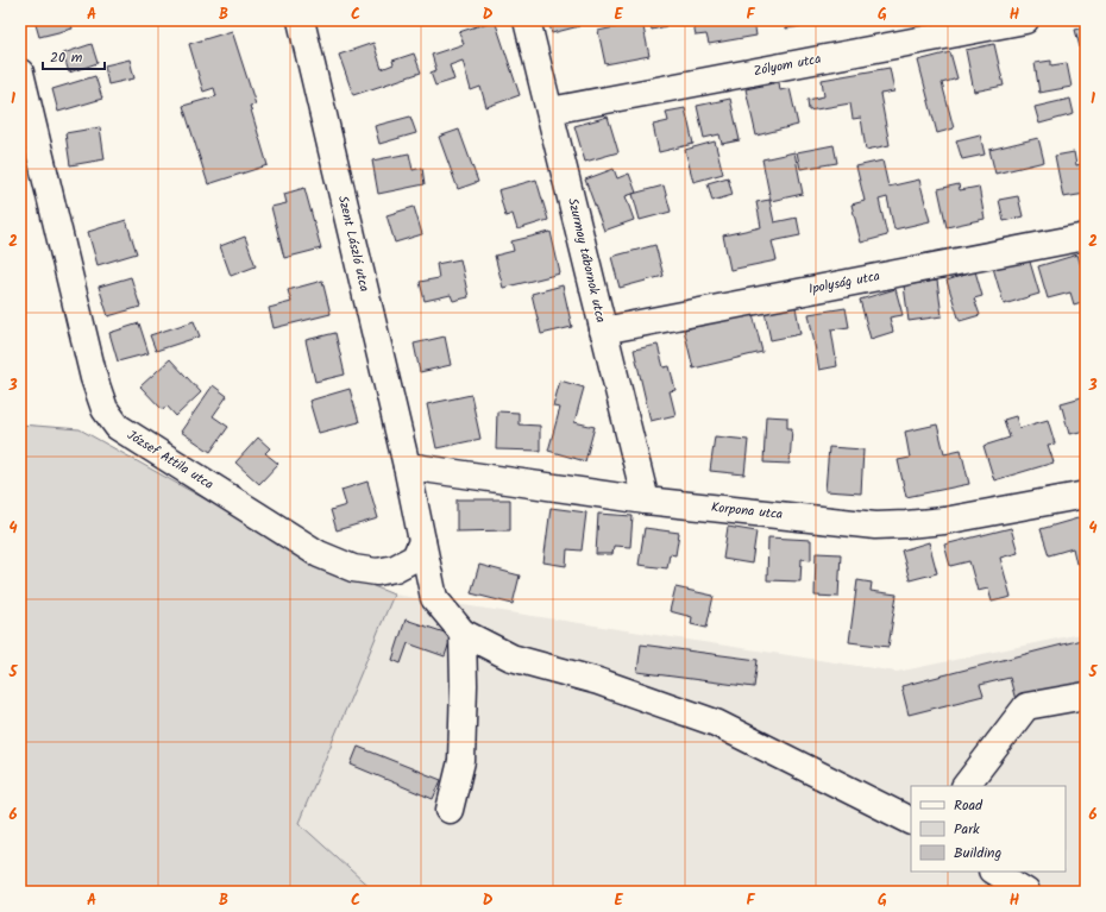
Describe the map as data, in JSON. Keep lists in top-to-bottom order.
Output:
{
  "streets": {
    "street": [
      "Zólyom utca",
      "Szent László utca",
      "Szurmay tábornok utca",
      "Ipolyság utca",
      "József Attila utca",
      "Korpona utca"
    ]
  },
  "crossings": [
    ["Zólyom utca", "Szurmay tábornok utca"],
    ["Szent László utca", "Korpona utca"],
    ["Szurmay tábornok utca", "Ipolyság utca"],
    ["Szurmay tábornok utca", "Korpona utca"]
  ],
  "legend": ["Road", "Park", "Building"],
  "scale_bar": "20 m",
  "grid": {
    "columns": [
      "A",
      "B",
      "C",
      "D",
      "E",
      "F",
      "G",
      "H"
    ],
    "rows": [
      "1",
      "2",
      "3",
      "4",
      "5",
      "6"
    ]
  }
}
